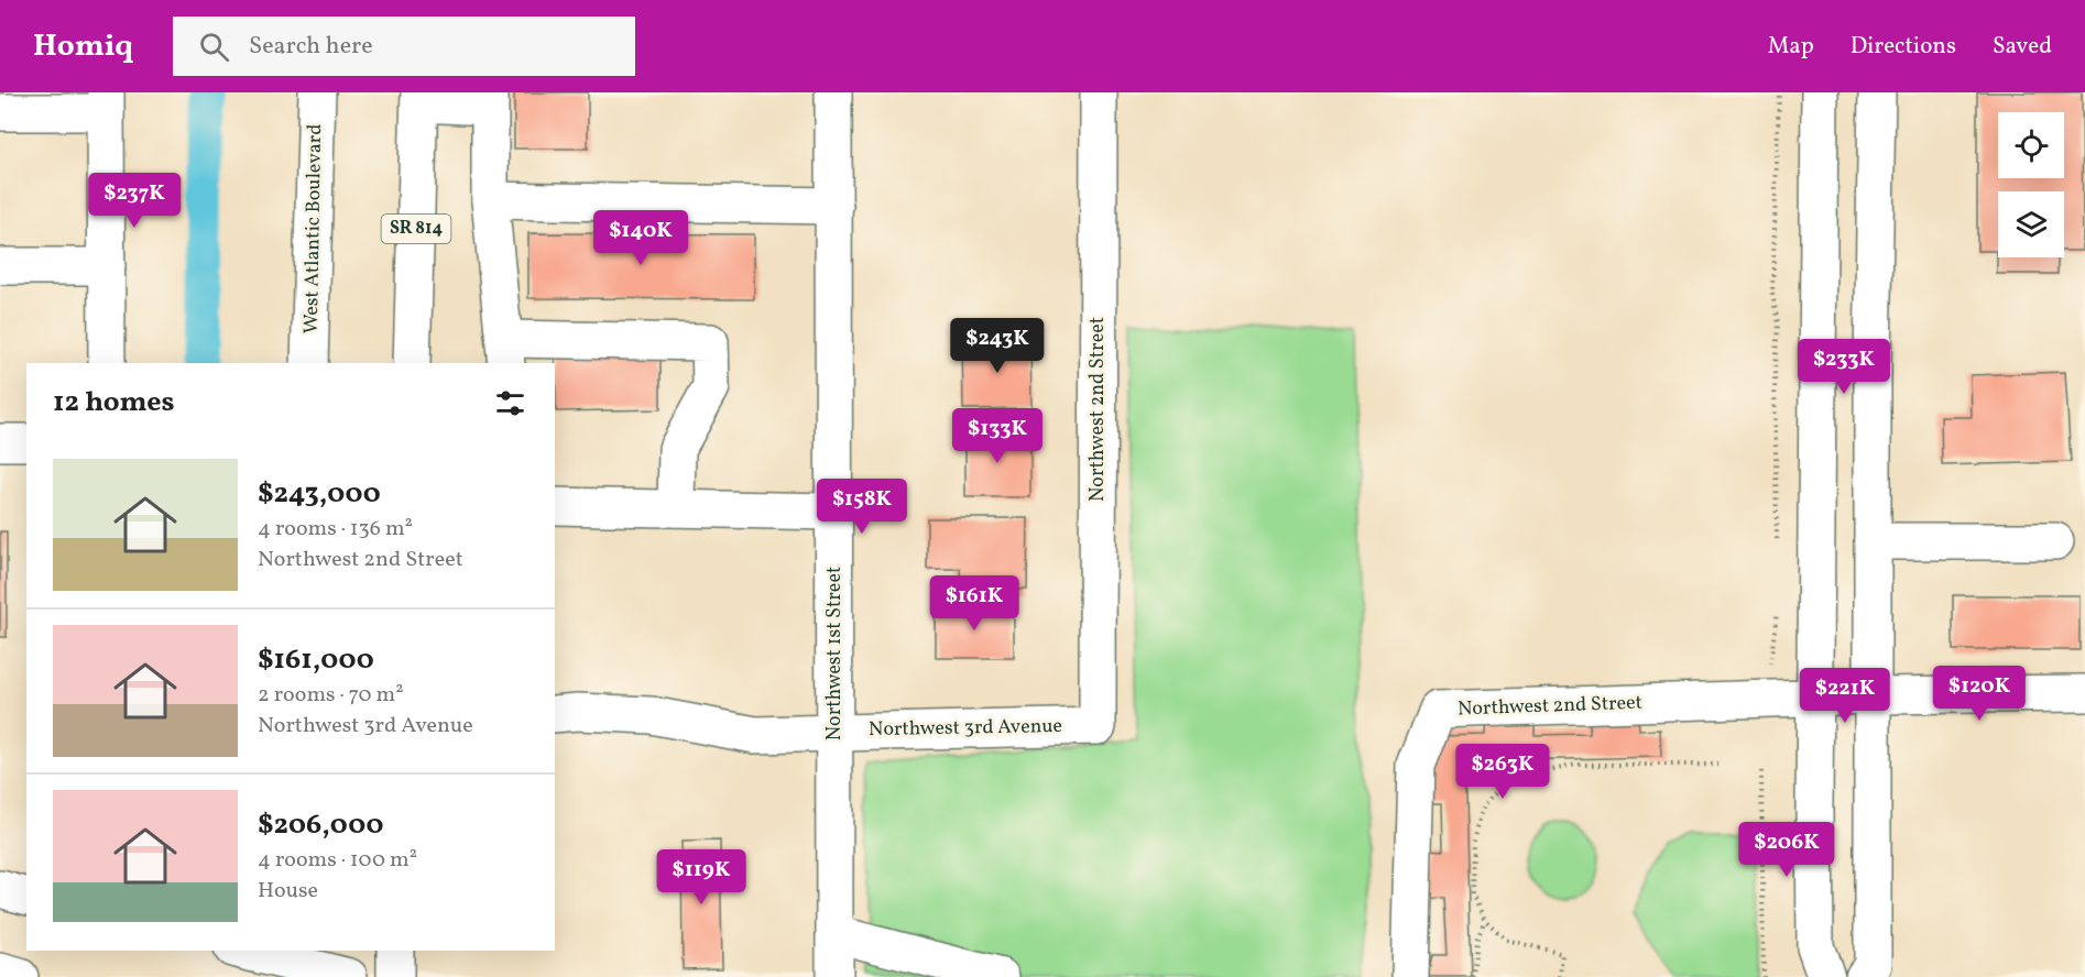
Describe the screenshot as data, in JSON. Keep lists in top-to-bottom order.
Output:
{
  "streets": {
    "main road": [
      "West Atlantic Boulevard",
      "SR 814",
      "Northwest 2nd Street",
      "Northwest 1st Street",
      "Northwest 3rd Avenue"
    ]
  },
  "crossings": [
    ["Northwest 2nd Street", "Northwest 3rd Avenue"],
    ["Northwest 1st Street", "Northwest 3rd Avenue"]
  ],
  "page": {
    "header": "Homiq",
    "search": "Search here",
    "nav": ["Map", "Directions", "Saved"],
    "price": [
      "$237K",
      "$140K",
      "$243K",
      "$233K",
      "$133K",
      "$158K",
      "$161K",
      "$120K",
      "$221K",
      "$263K",
      "$206K",
      "$119K"
    ],
    "heading": "12 homes",
    "list": [
      {
        "name": "$243,000",
        "note": "4 rooms · 136 m² · Northwest 2nd Street"
      },
      {
        "name": "$161,000",
        "note": "2 rooms · 70 m² · Northwest 3rd Avenue"
      },
      {
        "name": "$206,000",
        "note": "4 rooms · 100 m² · House"
      }
    ]
  }
}
